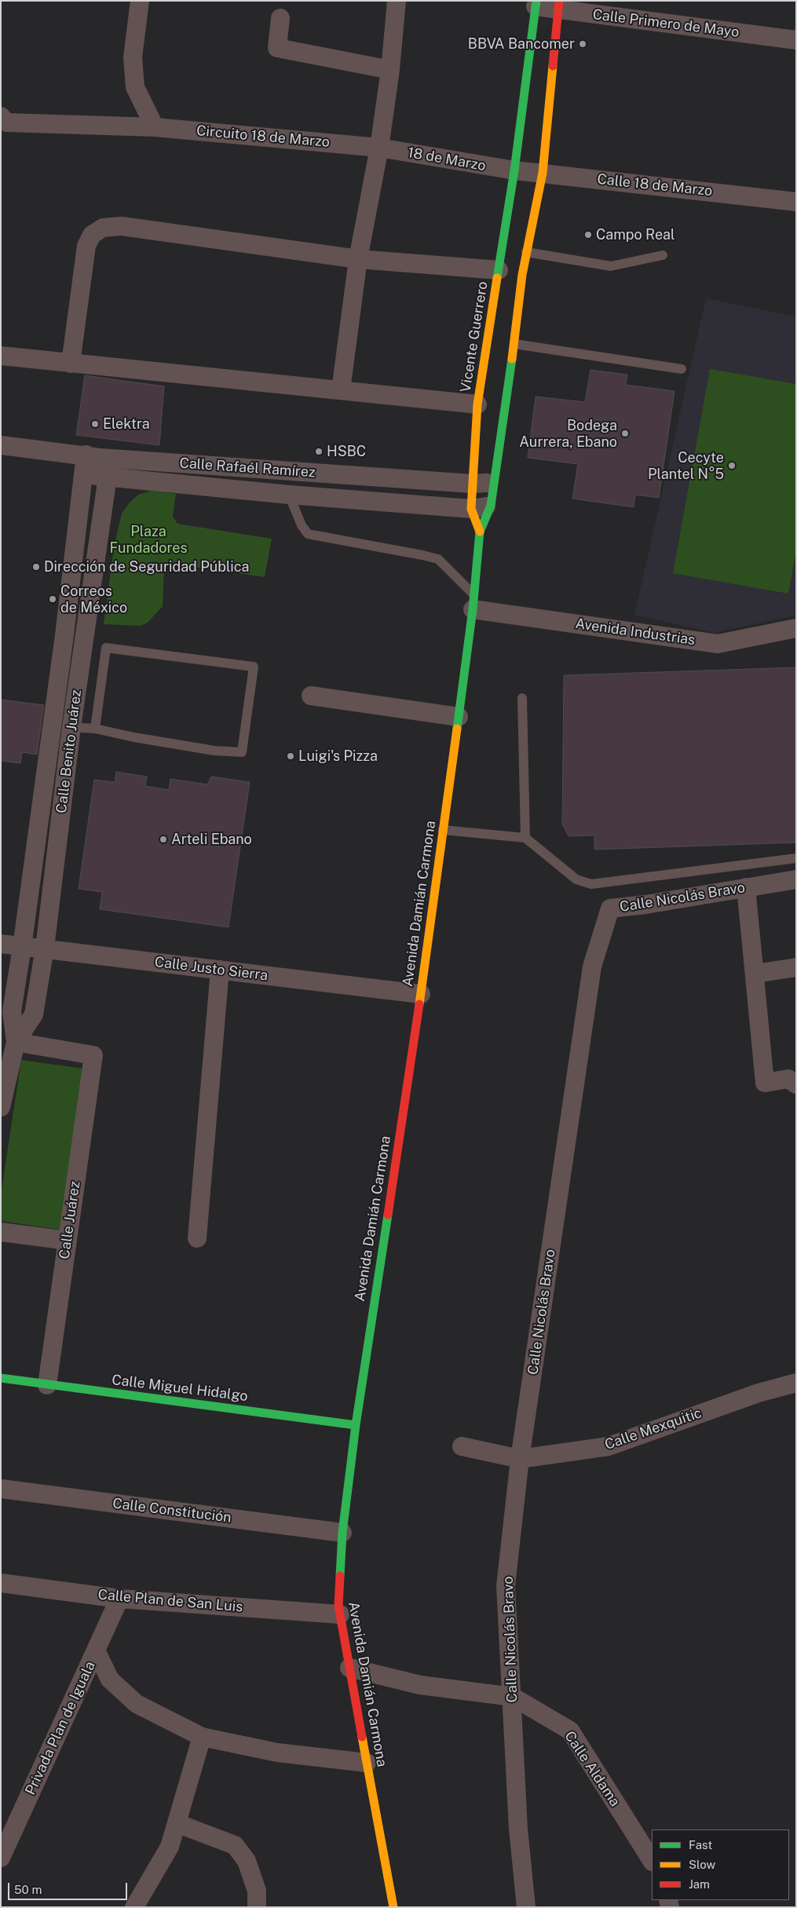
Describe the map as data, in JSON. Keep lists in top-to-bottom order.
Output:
{
  "streets": {
    "street": [
      "Calle Primero de Mayo",
      "Circuito 18 de Marzo",
      "18 de Marzo",
      "Calle 18 de Marzo",
      "Vicente Guerrero",
      "Calle Rafaél Ramírez",
      "Avenida Industrias",
      "Calle Benito Juárez",
      "Calle Nicolás Bravo",
      "Avenida Damián Carmona",
      "Calle Justo Sierra",
      "Calle Juárez",
      "Calle Miguel Hidalgo",
      "Calle Mexquitic",
      "Calle Constitución",
      "Calle Plan de San Luis",
      "Privada Plan de Iguala",
      "Calle Aldama"
    ]
  },
  "crossings": [
    ["Calle Primero de Mayo", "Vicente Guerrero"],
    ["Circuito 18 de Marzo", "18 de Marzo"],
    ["18 de Marzo", "Calle 18 de Marzo"],
    ["18 de Marzo", "Vicente Guerrero"],
    ["Calle 18 de Marzo", "Vicente Guerrero"],
    ["Vicente Guerrero", "Calle Rafaél Ramírez"],
    ["Vicente Guerrero", "Avenida Damián Carmona"],
    ["Calle Rafaél Ramírez", "Calle Benito Juárez"],
    ["Calle Rafaél Ramírez", "Avenida Damián Carmona"],
    ["Avenida Industrias", "Avenida Damián Carmona"],
    ["Calle Benito Juárez", "Calle Justo Sierra"],
    ["Calle Benito Juárez", "Calle Juárez"],
    ["Calle Nicolás Bravo", "Calle Mexquitic"],
    ["Calle Nicolás Bravo", "Calle Aldama"],
    ["Avenida Damián Carmona", "Calle Justo Sierra"],
    ["Avenida Damián Carmona", "Calle Miguel Hidalgo"],
    ["Avenida Damián Carmona", "Calle Constitución"],
    ["Avenida Damián Carmona", "Calle Plan de San Luis"],
    ["Avenida Damián Carmona", "Calle Aldama"],
    ["Calle Juárez", "Calle Miguel Hidalgo"],
    ["Calle Plan de San Luis", "Privada Plan de Iguala"]
  ],
  "parks": ["Plaza Fundadores"],
  "places": [
    "BBVA Bancomer",
    "Campo Real",
    "Elektra",
    "Bodega Aurrera, Ebano",
    "HSBC",
    "Cecyte Plantel N°5",
    "Dirección de Seguridad Pública",
    "Correos de México",
    "Luigi's Pizza",
    "Arteli Ebano"
  ],
  "legend": ["Fast", "Slow", "Jam"],
  "scale_bar": "50 m"
}
